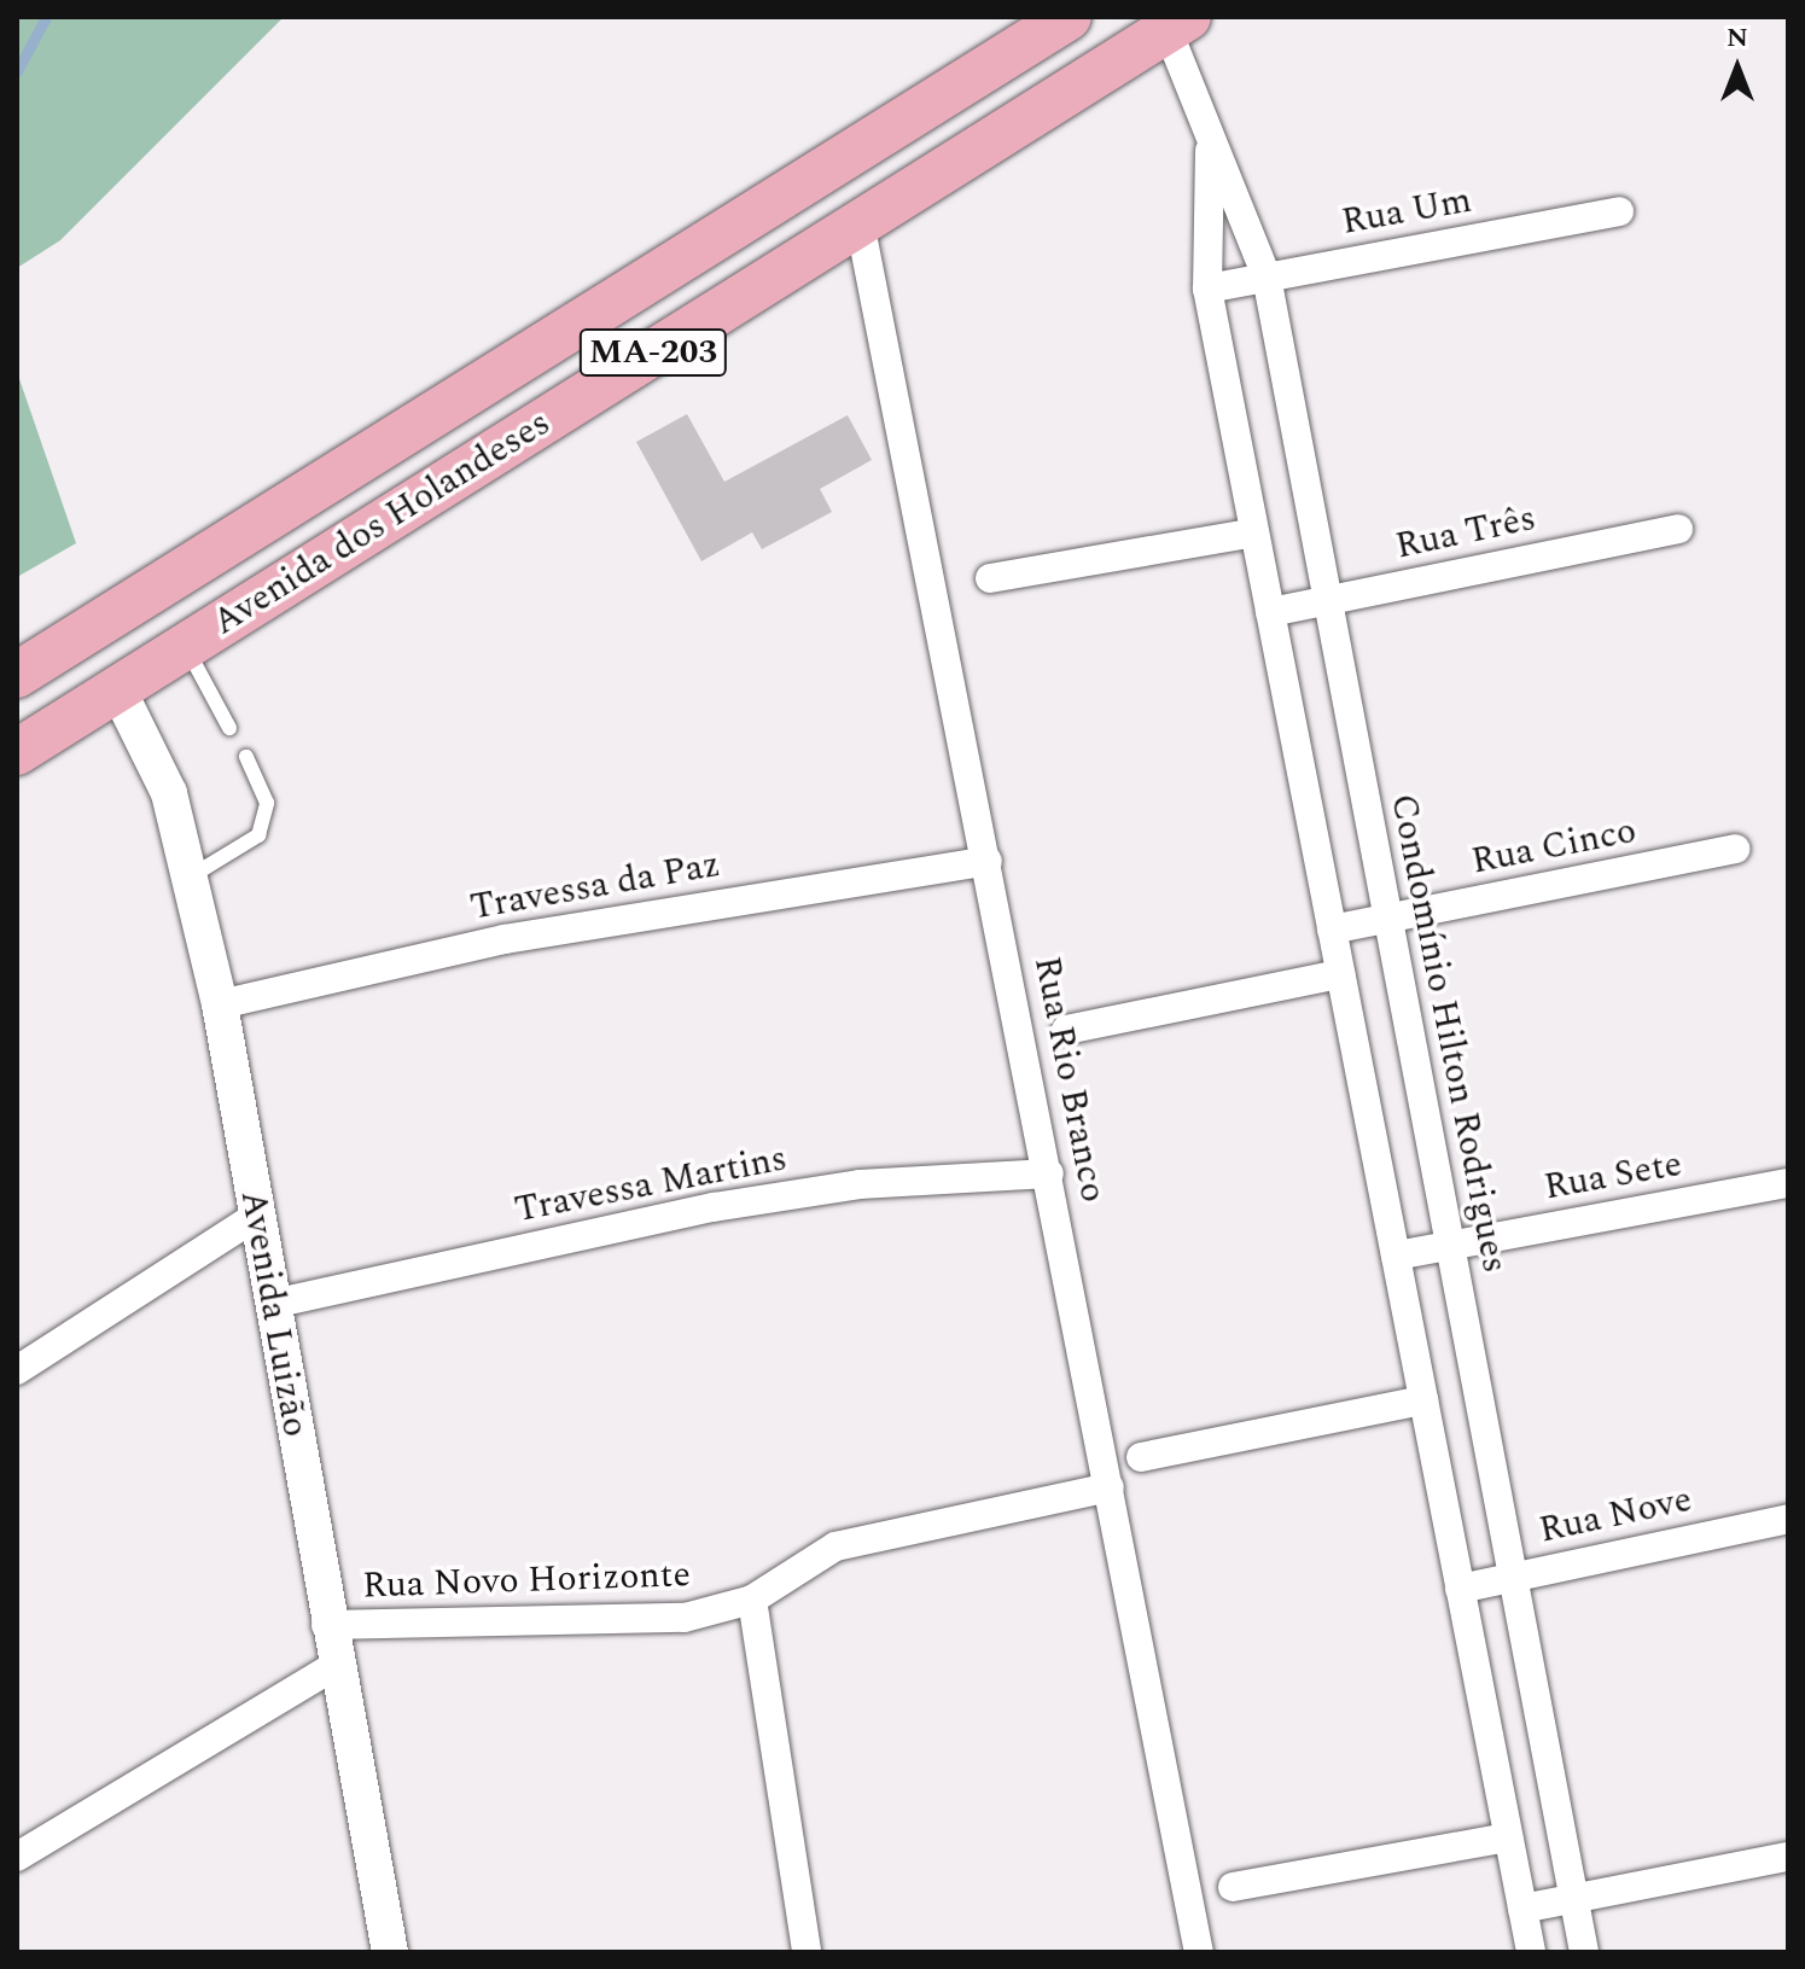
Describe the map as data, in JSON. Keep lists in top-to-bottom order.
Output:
{
  "streets": {
    "main road": ["MA-203", "Avenida dos Holandeses"],
    "street": [
      "Rua Um",
      "Rua Três",
      "Rua Cinco",
      "Travessa da Paz",
      "Condomínio Hilton Rodrigues",
      "Rua Rio Branco",
      "Rua Sete",
      "Travessa Martins",
      "Avenida Luizão",
      "Rua Nove",
      "Rua Novo Horizonte"
    ]
  },
  "crossings": [
    ["Rua Um", "Condomínio Hilton Rodrigues"],
    ["Avenida dos Holandeses", "Condomínio Hilton Rodrigues"],
    ["Avenida dos Holandeses", "Rua Rio Branco"],
    ["Avenida dos Holandeses", "Avenida Luizão"],
    ["Rua Três", "Condomínio Hilton Rodrigues"],
    ["Rua Cinco", "Condomínio Hilton Rodrigues"],
    ["Travessa da Paz", "Rua Rio Branco"],
    ["Travessa da Paz", "Avenida Luizão"],
    ["Condomínio Hilton Rodrigues", "Rua Sete"],
    ["Condomínio Hilton Rodrigues", "Rua Nove"],
    ["Rua Rio Branco", "Travessa Martins"],
    ["Rua Rio Branco", "Rua Novo Horizonte"],
    ["Travessa Martins", "Avenida Luizão"],
    ["Avenida Luizão", "Rua Novo Horizonte"]
  ],
  "north": "top"
}
